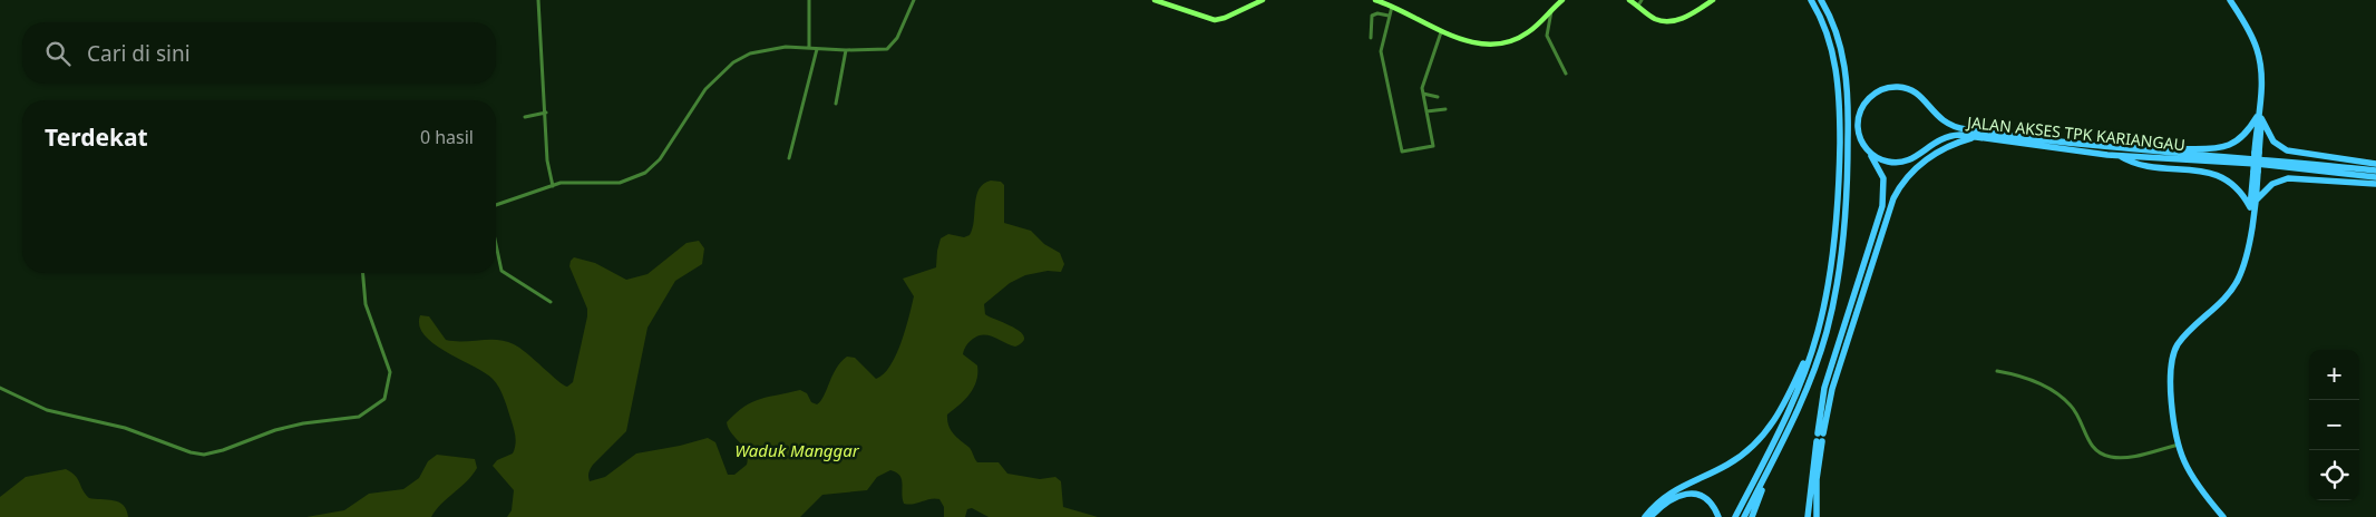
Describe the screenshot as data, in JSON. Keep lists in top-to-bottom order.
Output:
{
  "streets": {
    "highway": ["JALAN AKSES TPK KARIANGAU"]
  },
  "water": ["Waduk Manggar"],
  "page": {
    "search": "Cari di sini",
    "heading": ["Terdekat", "0 hasil"],
    "map_buttons": ["+", "−"]
  }
}
